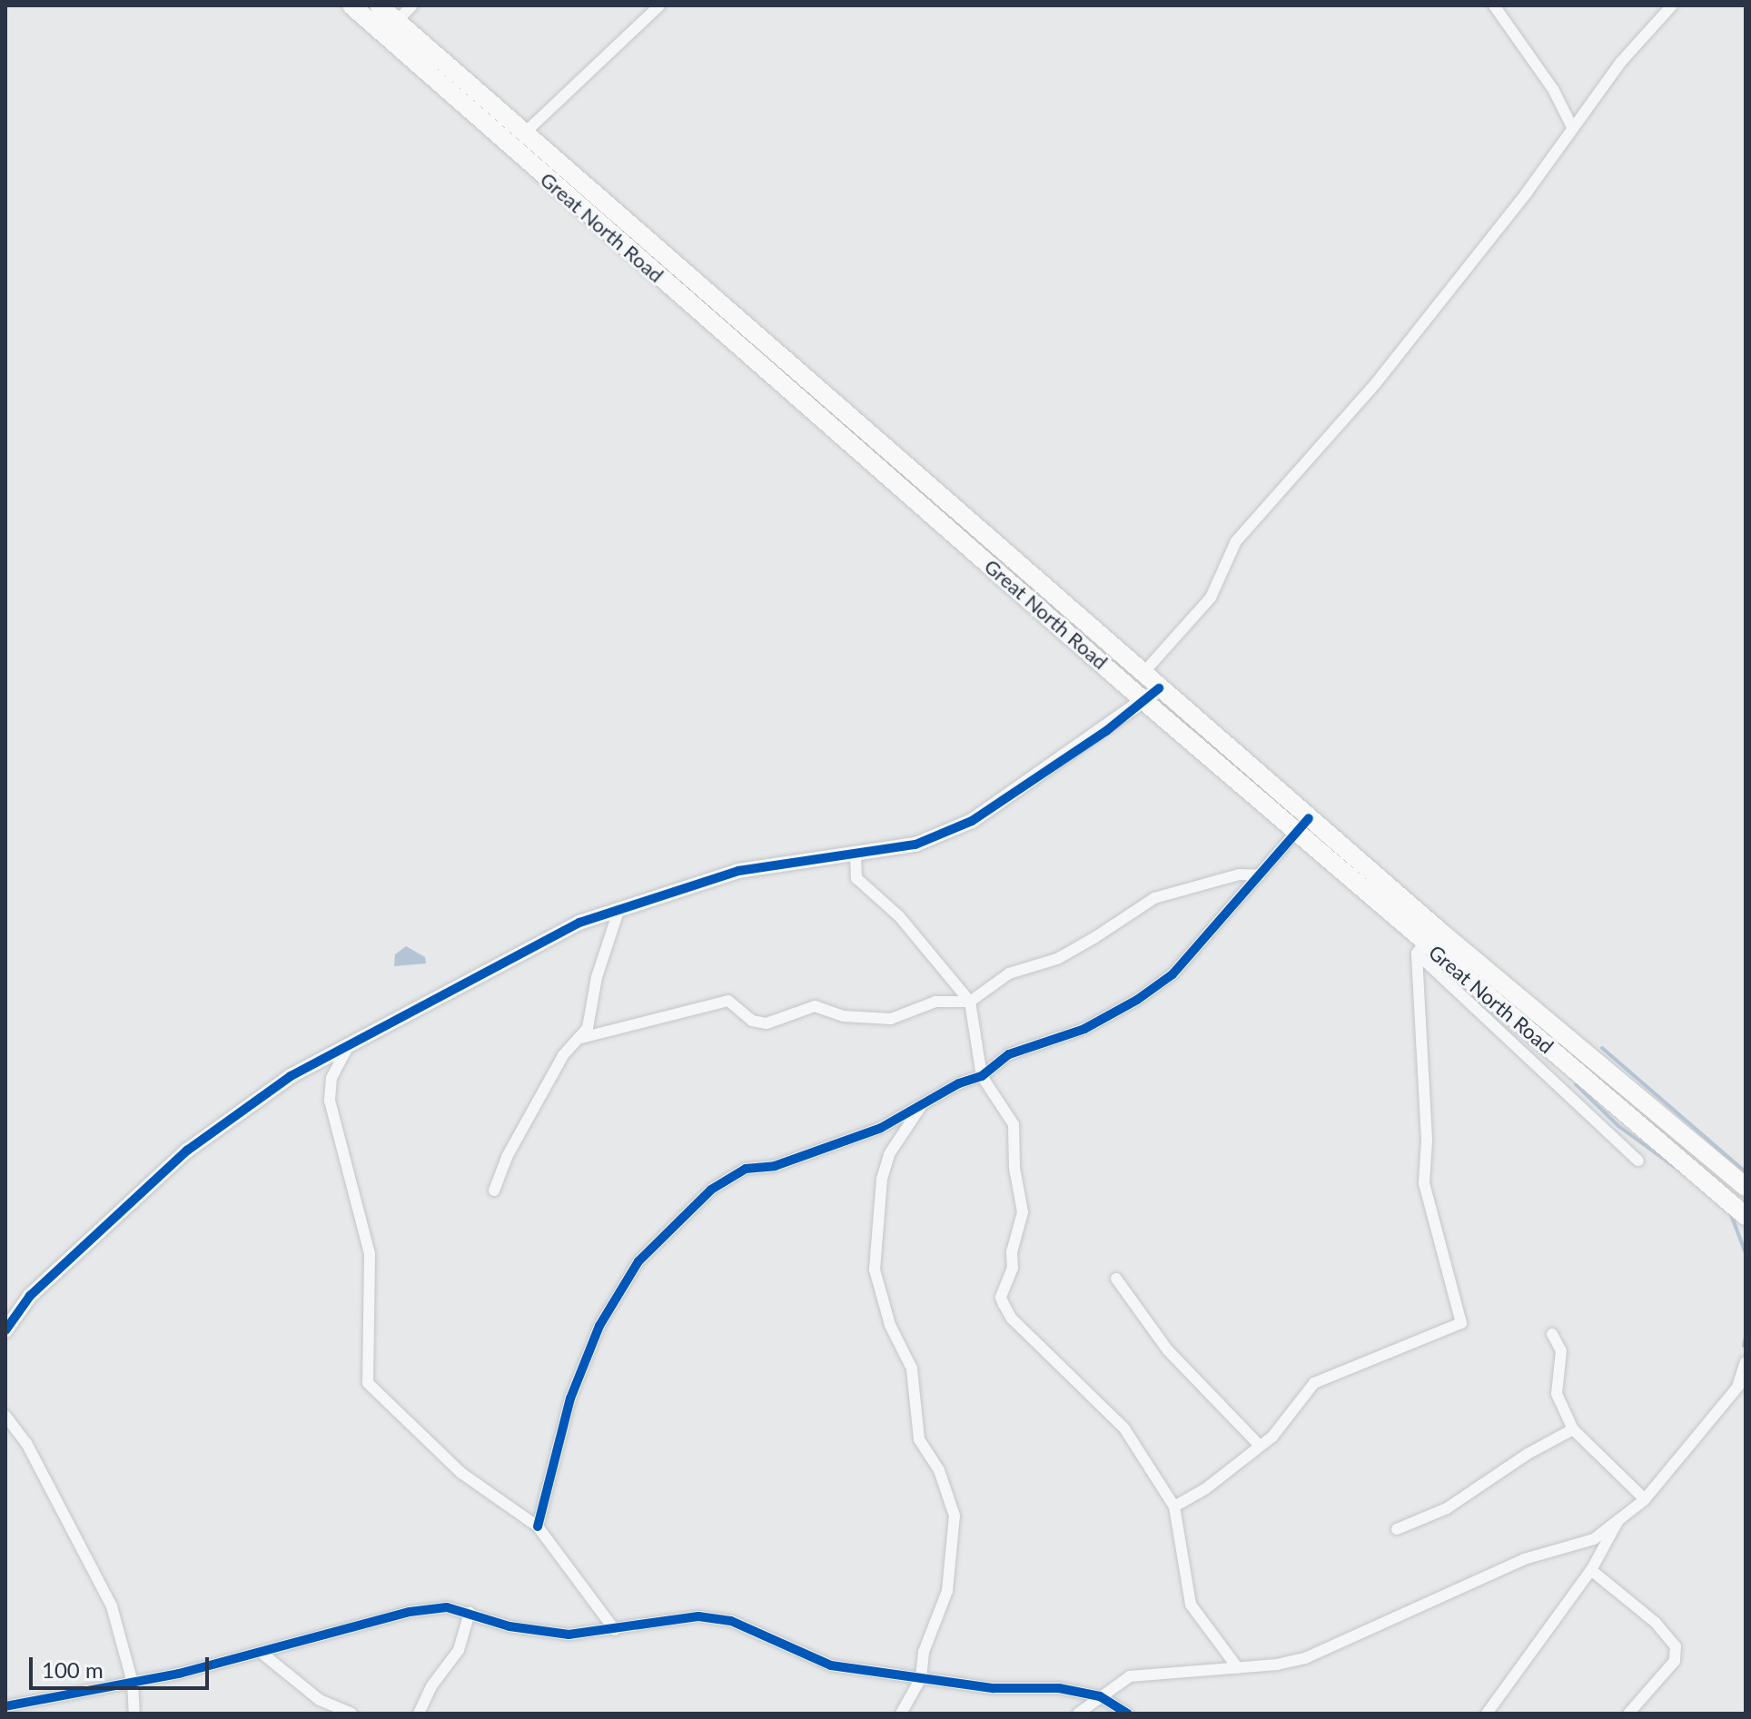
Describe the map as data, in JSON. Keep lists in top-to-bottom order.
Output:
{
  "streets": {
    "main road": ["Great North Road"]
  },
  "scale_bar": "100 m"
}
